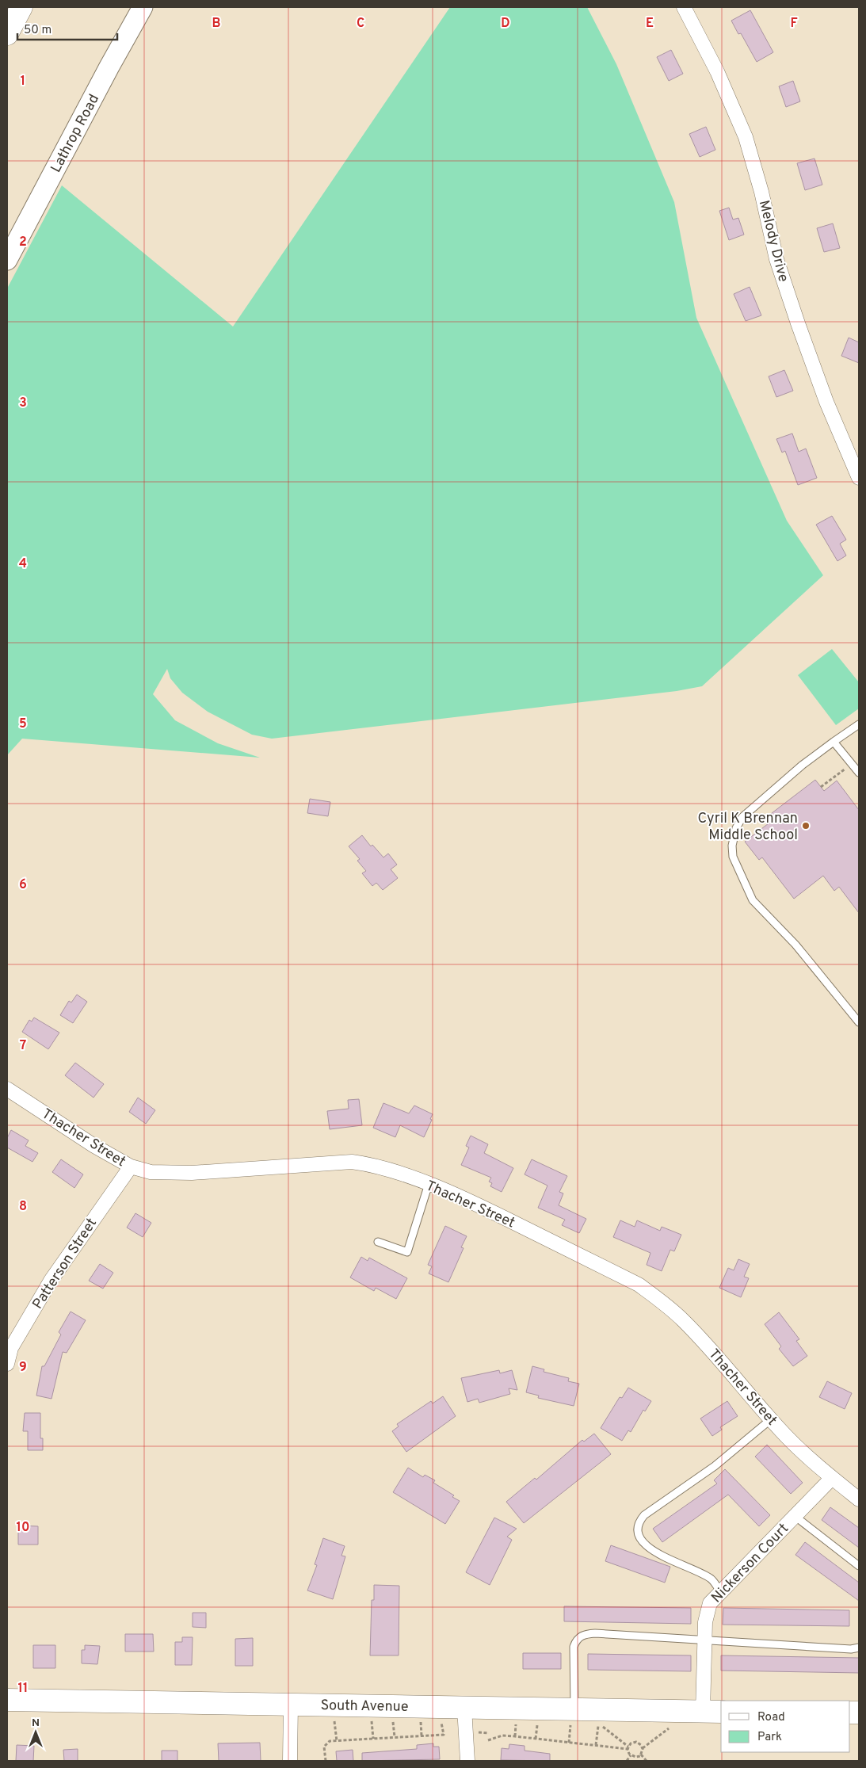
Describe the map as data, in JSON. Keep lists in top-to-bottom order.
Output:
{
  "streets": {
    "highway": ["South Avenue"],
    "main road": ["Lathrop Road"],
    "street": [
      "Melody Drive",
      "Thacher Street",
      "Patterson Street",
      "Nickerson Court"
    ]
  },
  "crossings": [
    ["Thacher Street", "Patterson Street"],
    ["Thacher Street", "Nickerson Court"],
    ["Nickerson Court", "South Avenue"]
  ],
  "places": ["Cyril K Brennan Middle School"],
  "legend": ["Road", "Park"],
  "scale_bar": "50 m",
  "north": "top",
  "grid": {
    "columns": [
      "B",
      "C",
      "D",
      "E",
      "F"
    ],
    "rows": [
      "1",
      "2",
      "3",
      "4",
      "5",
      "6",
      "7",
      "8",
      "9",
      "10",
      "11"
    ]
  }
}
